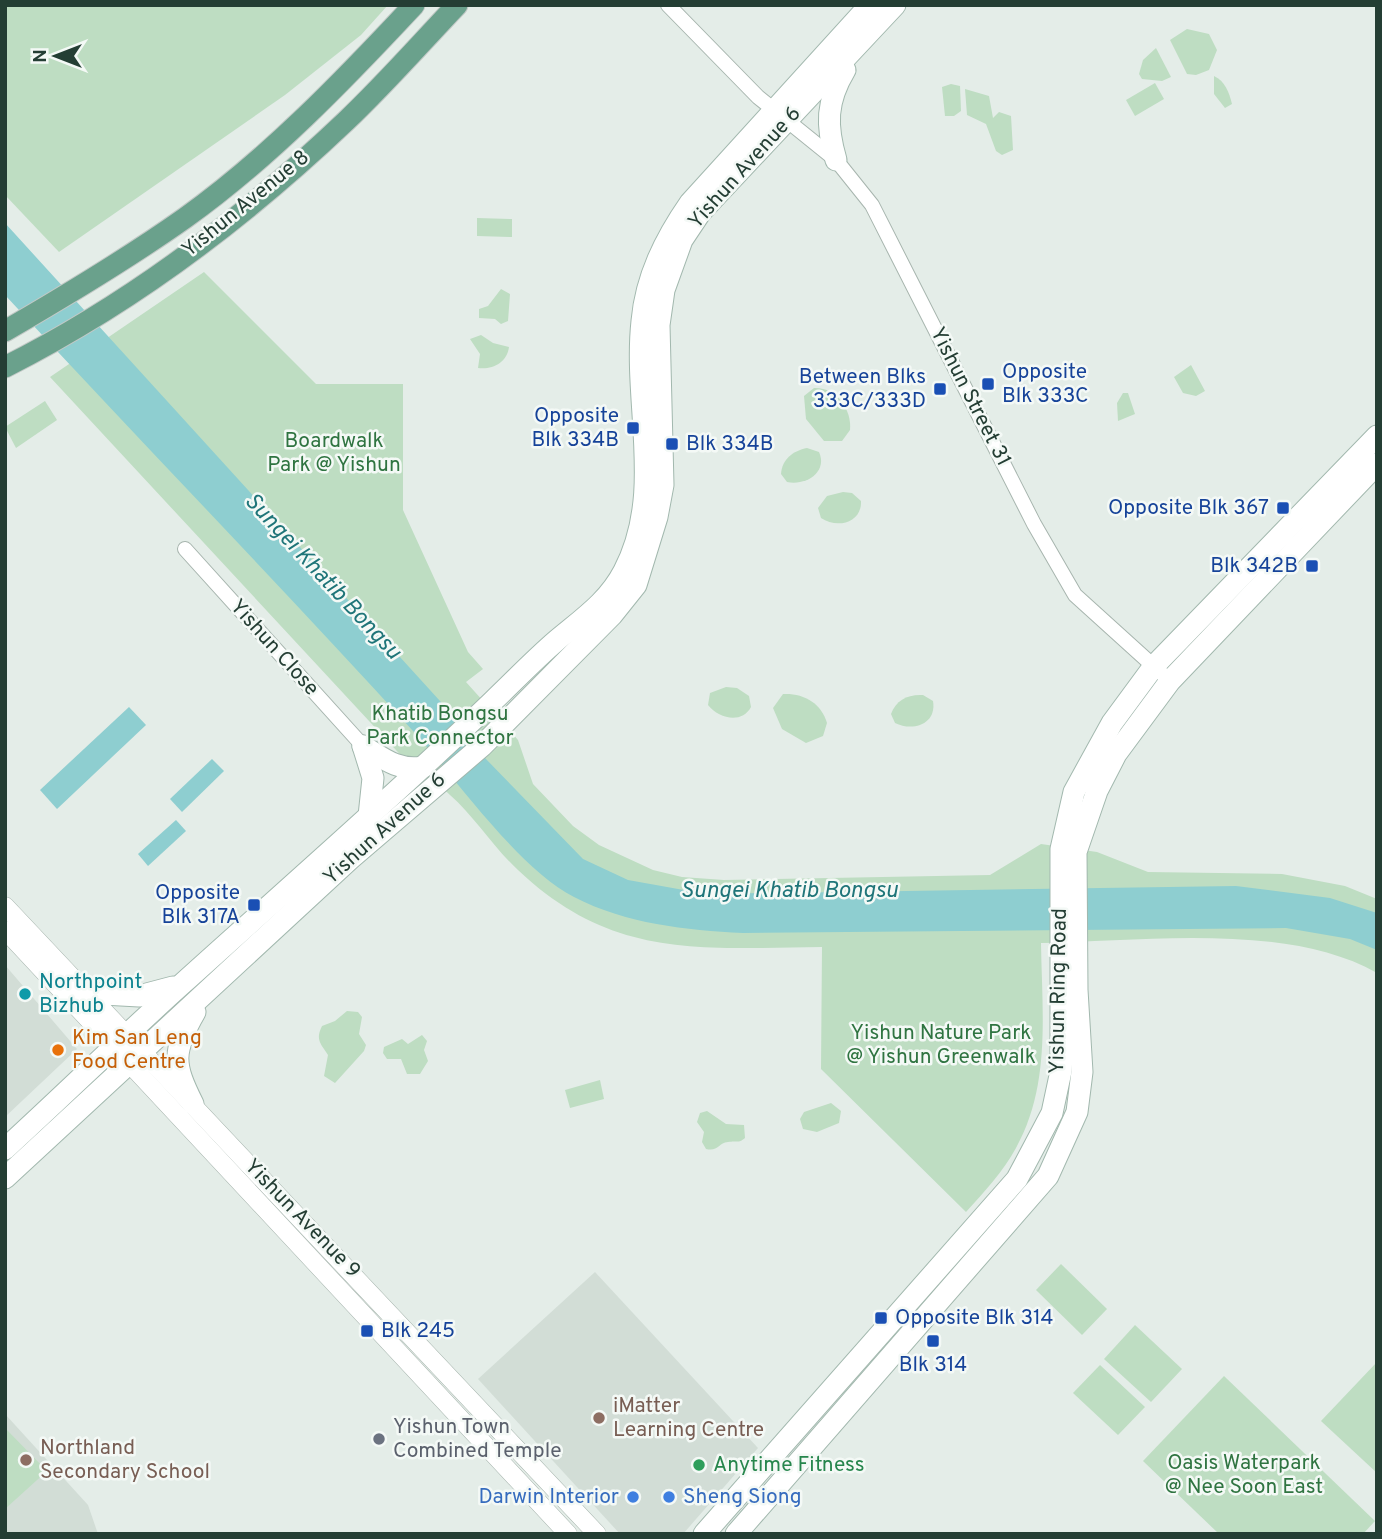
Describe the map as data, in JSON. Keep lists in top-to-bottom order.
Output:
{
  "streets": {
    "main road": ["Yishun Avenue 6", "Yishun Avenue 8", "Yishun Ring Road"],
    "street": ["Yishun Street 31", "Yishun Close", "Yishun Avenue 9"]
  },
  "crossings": [
    ["Yishun Avenue 6", "Yishun Street 31"],
    ["Yishun Avenue 6", "Yishun Avenue 9"],
    ["Yishun Street 31", "Yishun Ring Road"]
  ],
  "water": ["Sungei Khatib Bongsu"],
  "parks": [
    "Boardwalk Park @ Yishun",
    "Khatib Bongsu Park Connector",
    "Yishun Nature Park @ Yishun Greenwalk",
    "Oasis Waterpark @ Nee Soon East"
  ],
  "places": {
    "transit": [
      "Opposite Blk 333C",
      "Between Blks 333C/333D",
      "Opposite Blk 334B",
      "Blk 334B",
      "Opposite Blk 367",
      "Blk 342B",
      "Opposite Blk 317A",
      "Opposite Blk 314",
      "Blk 245",
      "Blk 314"
    ],
    "other": [
      "Northpoint Bizhub",
      "Kim San Leng Food Centre",
      "iMatter Learning Centre",
      "Yishun Town Combined Temple",
      "Northland Secondary School",
      "Anytime Fitness",
      "Darwin Interior",
      "Sheng Siong"
    ]
  },
  "north": "left"
}
